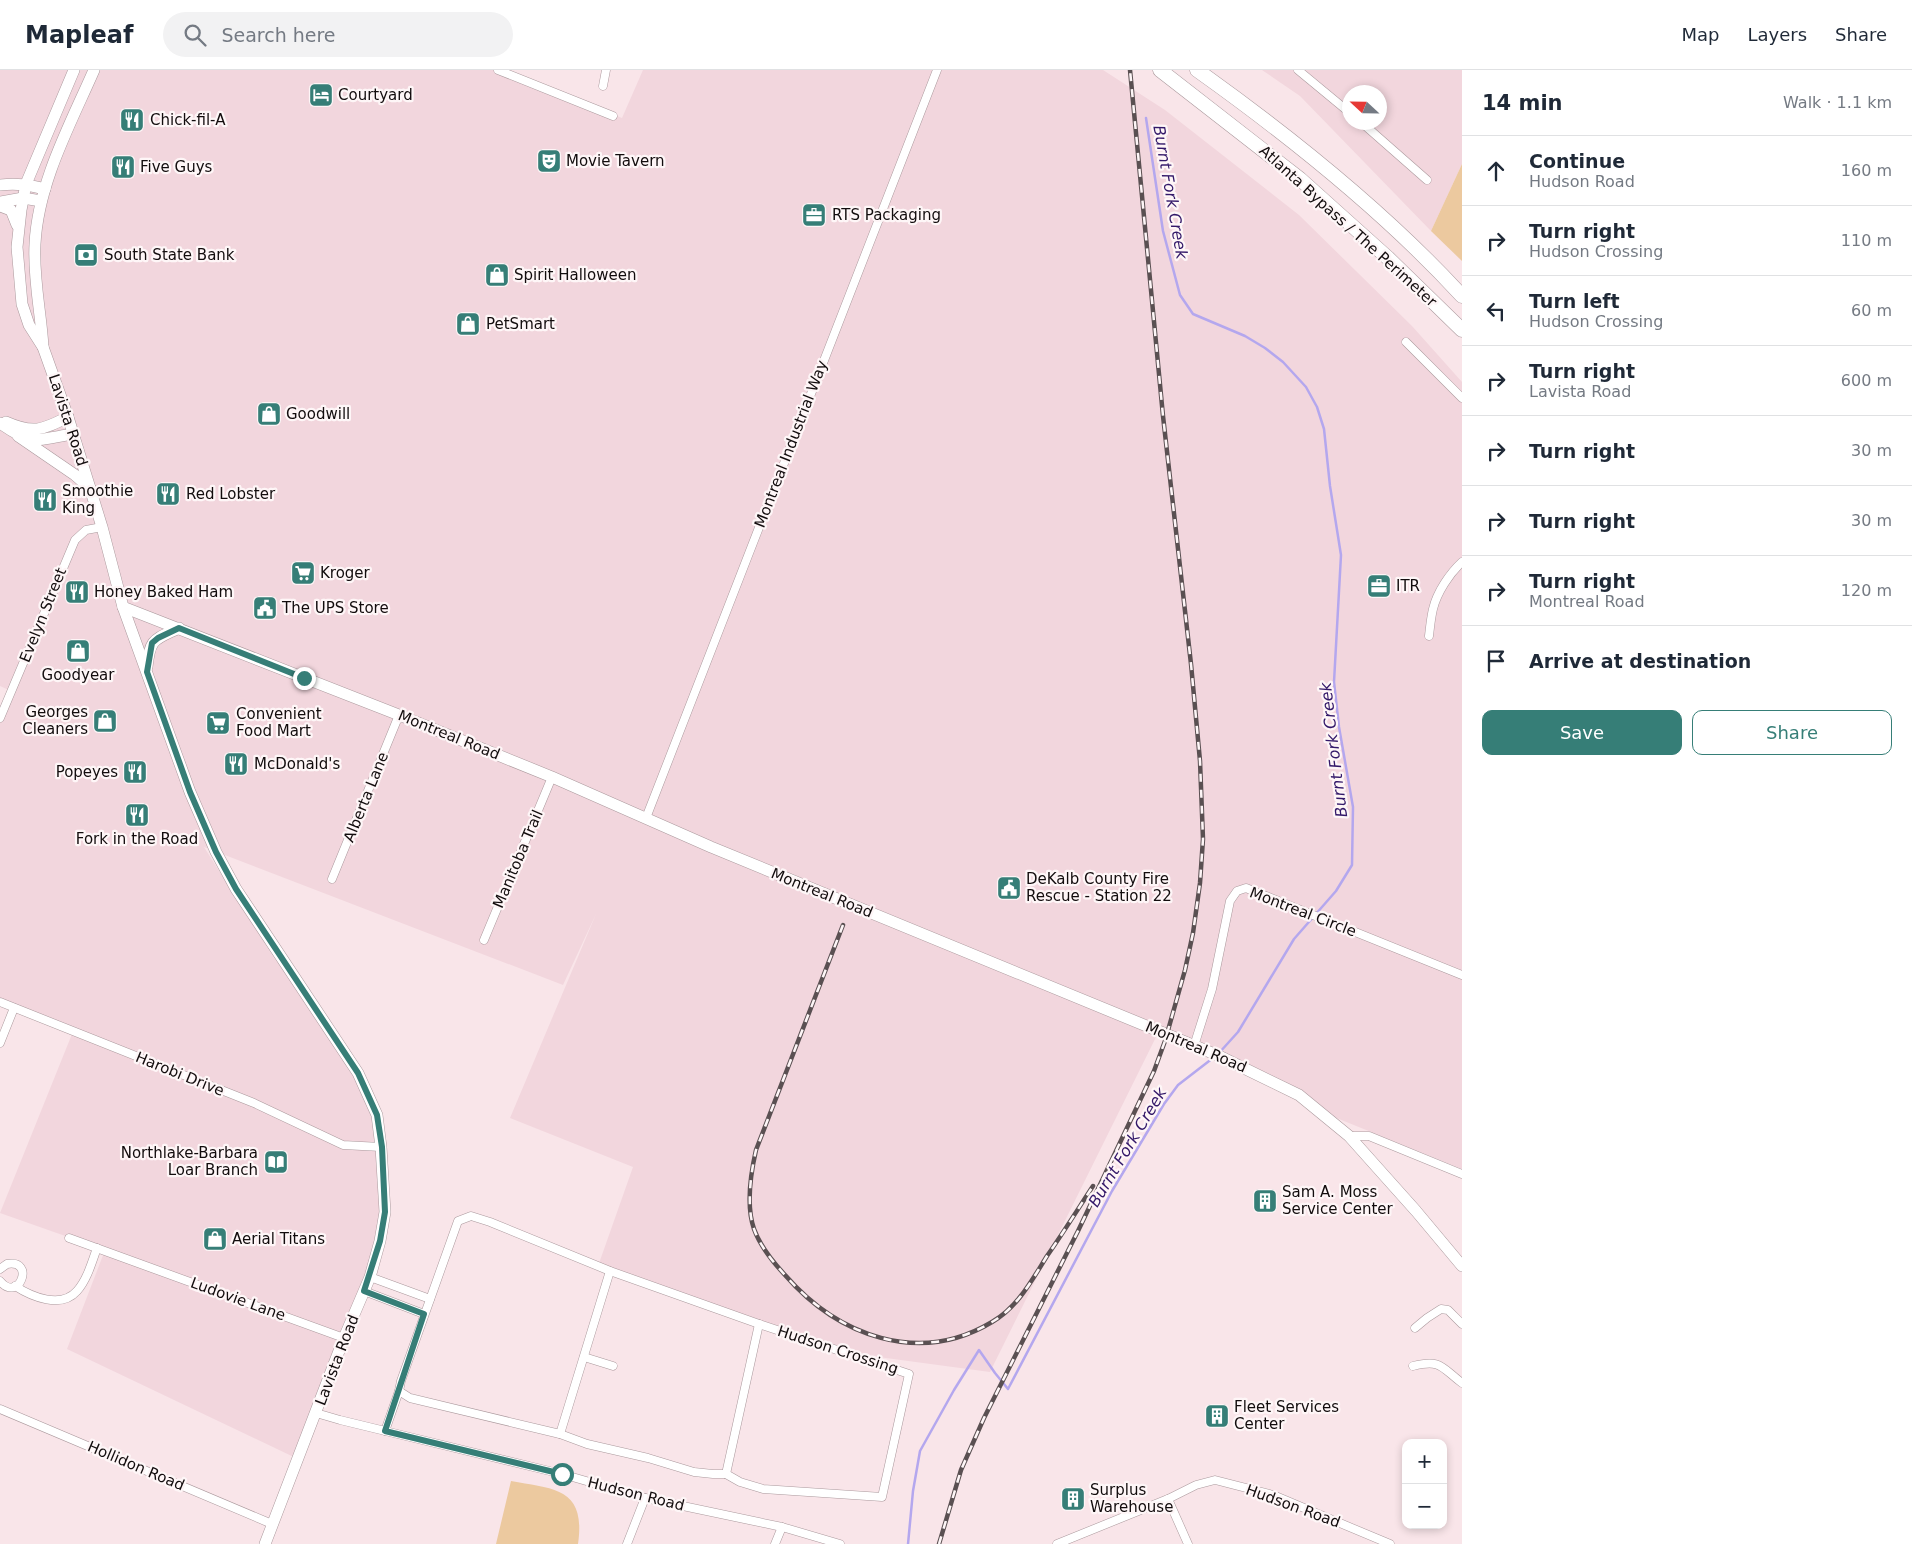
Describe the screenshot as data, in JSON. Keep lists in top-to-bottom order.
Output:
{
  "streets": {
    "highway": ["Atlanta Bypass / The Perimeter"],
    "main road": ["Lavista Road", "Montreal Road"],
    "street": [
      "Montreal Industrial Way",
      "Evelyn Street",
      "Alberta Lane",
      "Manitoba Trail",
      "Montreal Circle",
      "Harobi Drive",
      "Ludovie Lane",
      "Hudson Crossing",
      "Hollidon Road",
      "Hudson Road"
    ]
  },
  "crossings": [
    ["Lavista Road", "Evelyn Street"],
    ["Lavista Road", "Montreal Road"],
    ["Lavista Road", "Harobi Drive"],
    ["Lavista Road", "Ludovie Lane"],
    ["Lavista Road", "Hollidon Road"],
    ["Lavista Road", "Hudson Road"],
    ["Montreal Industrial Way", "Montreal Road"],
    ["Montreal Road", "Alberta Lane"],
    ["Montreal Road", "Manitoba Trail"],
    ["Montreal Road", "Montreal Circle"],
    ["Hudson Crossing", "Hudson Road"]
  ],
  "water": ["Burnt Fork Creek"],
  "places": {
    "hotel": ["Courtyard"],
    "restaurant": [
      "Chick-fil-A",
      "Five Guys",
      "Red Lobster",
      "Smoothie King",
      "Honey Baked Ham",
      "McDonald's",
      "Popeyes",
      "Fork in the Road"
    ],
    "theatre": ["Movie Tavern"],
    "office": ["RTS Packaging", "ITR"],
    "bank": ["South State Bank"],
    "shop": [
      "Spirit Halloween",
      "PetSmart",
      "Goodwill",
      "Goodyear",
      "Georges Cleaners",
      "Aerial Titans"
    ],
    "supermarket": ["Kroger", "Convenient Food Mart"],
    "public building": ["The UPS Store", "DeKalb County Fire Rescue - Station 22"],
    "library": ["Northlake-Barbara Loar Branch"],
    "building": ["Sam A. Moss Service Center", "Fleet Services Center", "Surplus Warehouse"]
  },
  "north": "left",
  "page": {
    "header": "Mapleaf",
    "search": "Search here",
    "nav": ["Map", "Layers", "Share"],
    "heading": ["14 min", "Walk · 1.1 km"],
    "list": [
      ["Continue", "Hudson Road", "160 m"],
      ["Turn right", "Hudson Crossing", "110 m"],
      ["Turn left", "Hudson Crossing", "60 m"],
      ["Turn right", "Lavista Road", "600 m"],
      ["Turn right", "30 m"],
      ["Turn right", "30 m"],
      ["Turn right", "Montreal Road", "120 m"],
      "Arrive at destination"
    ],
    "buttons": ["Save", "Share"],
    "map_buttons": ["+", "−"]
  }
}
